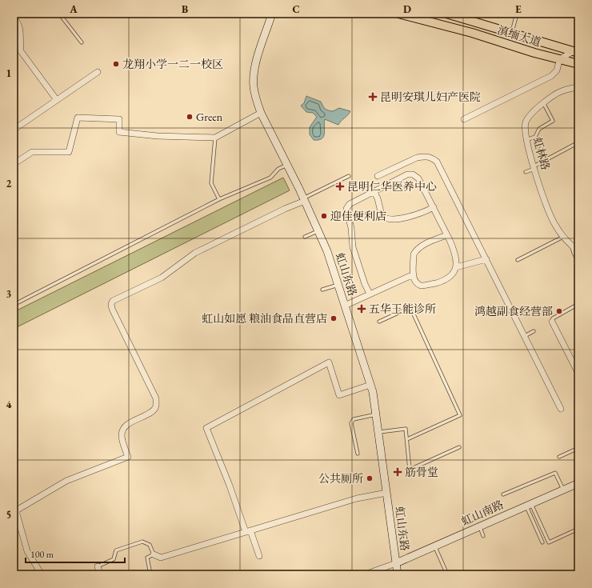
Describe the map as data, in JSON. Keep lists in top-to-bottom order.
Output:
{
  "streets": {
    "main road": ["滇缅大道"],
    "street": ["虹林路", "虹山东路", "虹山南路"]
  },
  "crossings": [
    ["虹山东路", "虹山南路"]
  ],
  "places": {
    "other": [
      "龙翔小学一二一校区",
      "Green",
      "迎佳便利店",
      "鸿越副食经营部",
      "虹山如愿 粮油食品直营店",
      "公共厕所"
    ],
    "health": [
      "昆明安琪儿妇产医院",
      "昆明仁华医养中心",
      "五华王能诊所",
      "筋骨堂"
    ]
  },
  "scale_bar": "100 m",
  "grid": {
    "columns": [
      "A",
      "B",
      "C",
      "D",
      "E"
    ],
    "rows": [
      "1",
      "2",
      "3",
      "4",
      "5"
    ]
  }
}
